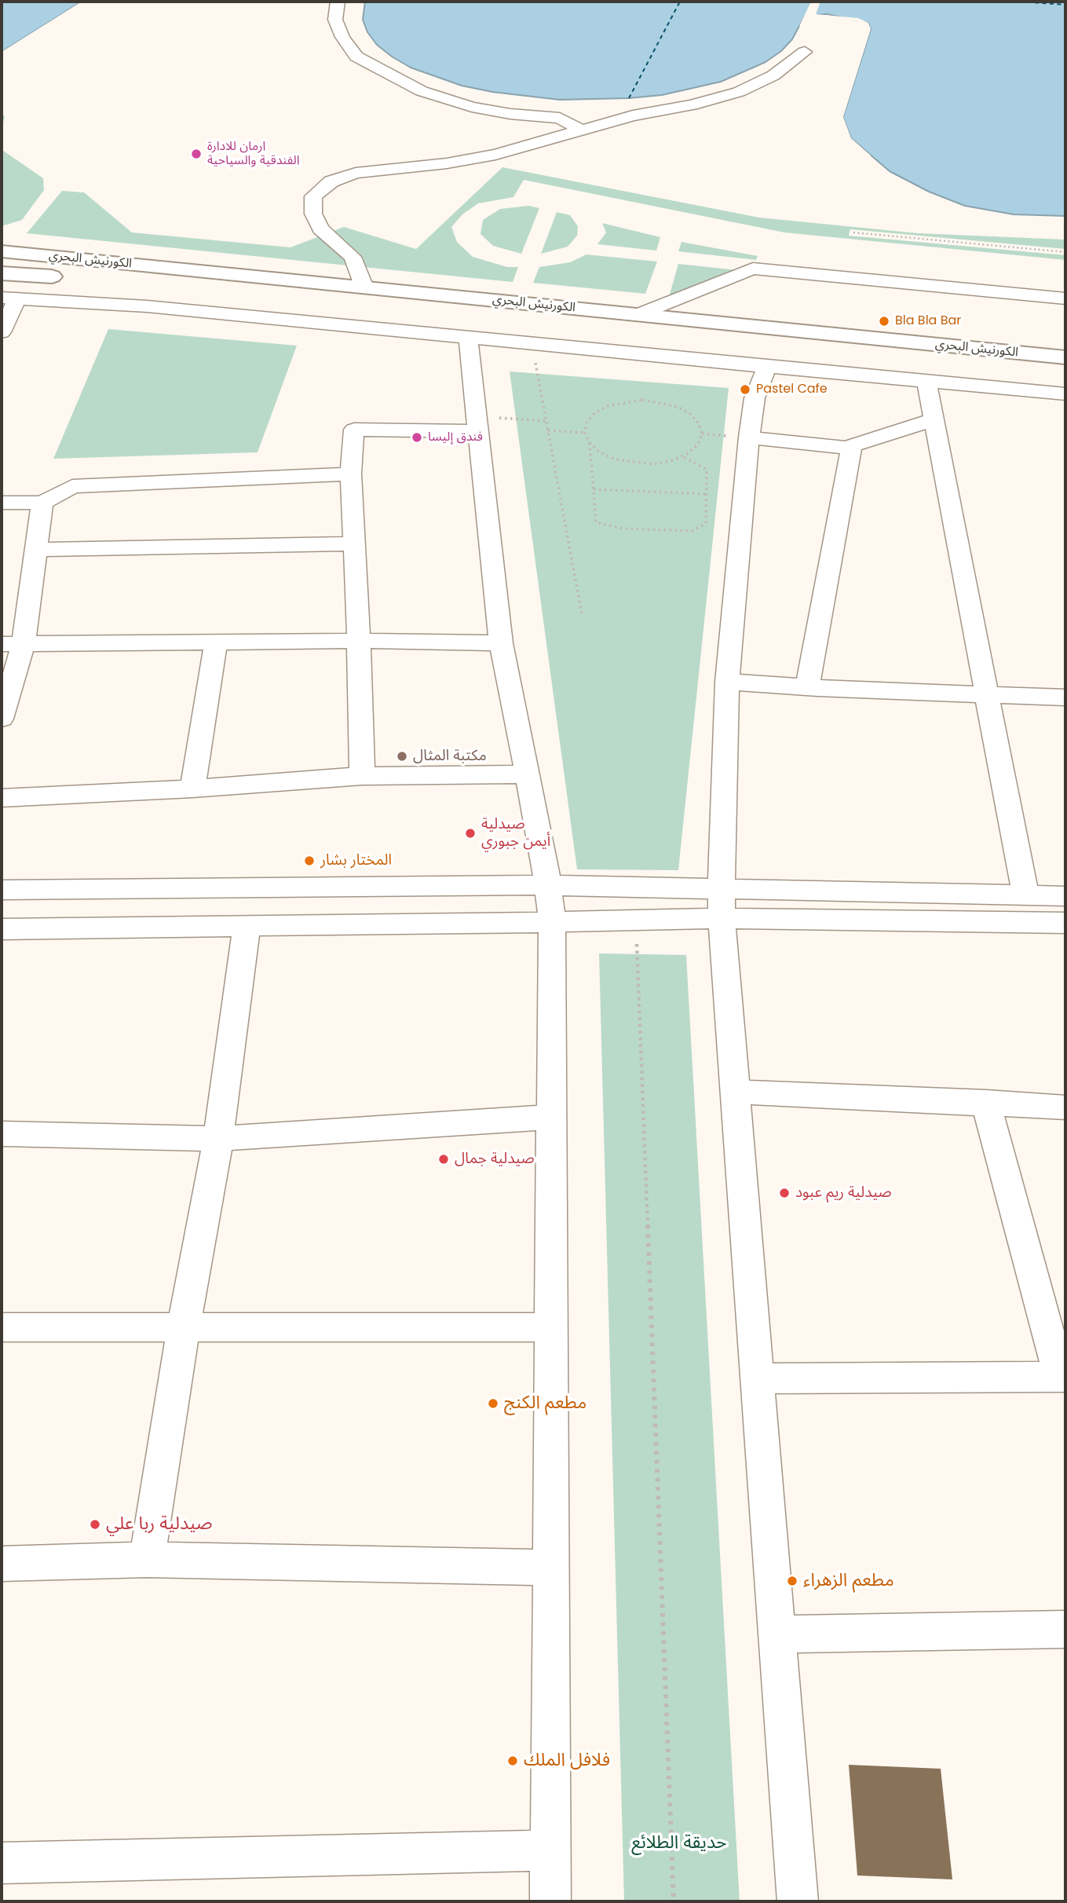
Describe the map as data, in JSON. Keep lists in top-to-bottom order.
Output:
{
  "streets": {
    "main road": ["الكورنيش البحري"]
  },
  "parks": ["حديقة الطلائع"],
  "places": [
    "ارمان للادارة الفندقية والسياحية",
    "Bla Bla Bar",
    "Pastel Cafe",
    "فندق إليسا",
    "مكتبة المثال",
    "صيدلية أيمن جبوري",
    "المختار بشار",
    "صيدلية جمال",
    "صيدلية ريم عبود",
    "مطعم الكنج",
    "صيدلية ربا علي",
    "مطعم الزهراء",
    "فلافل الملك"
  ]
}
